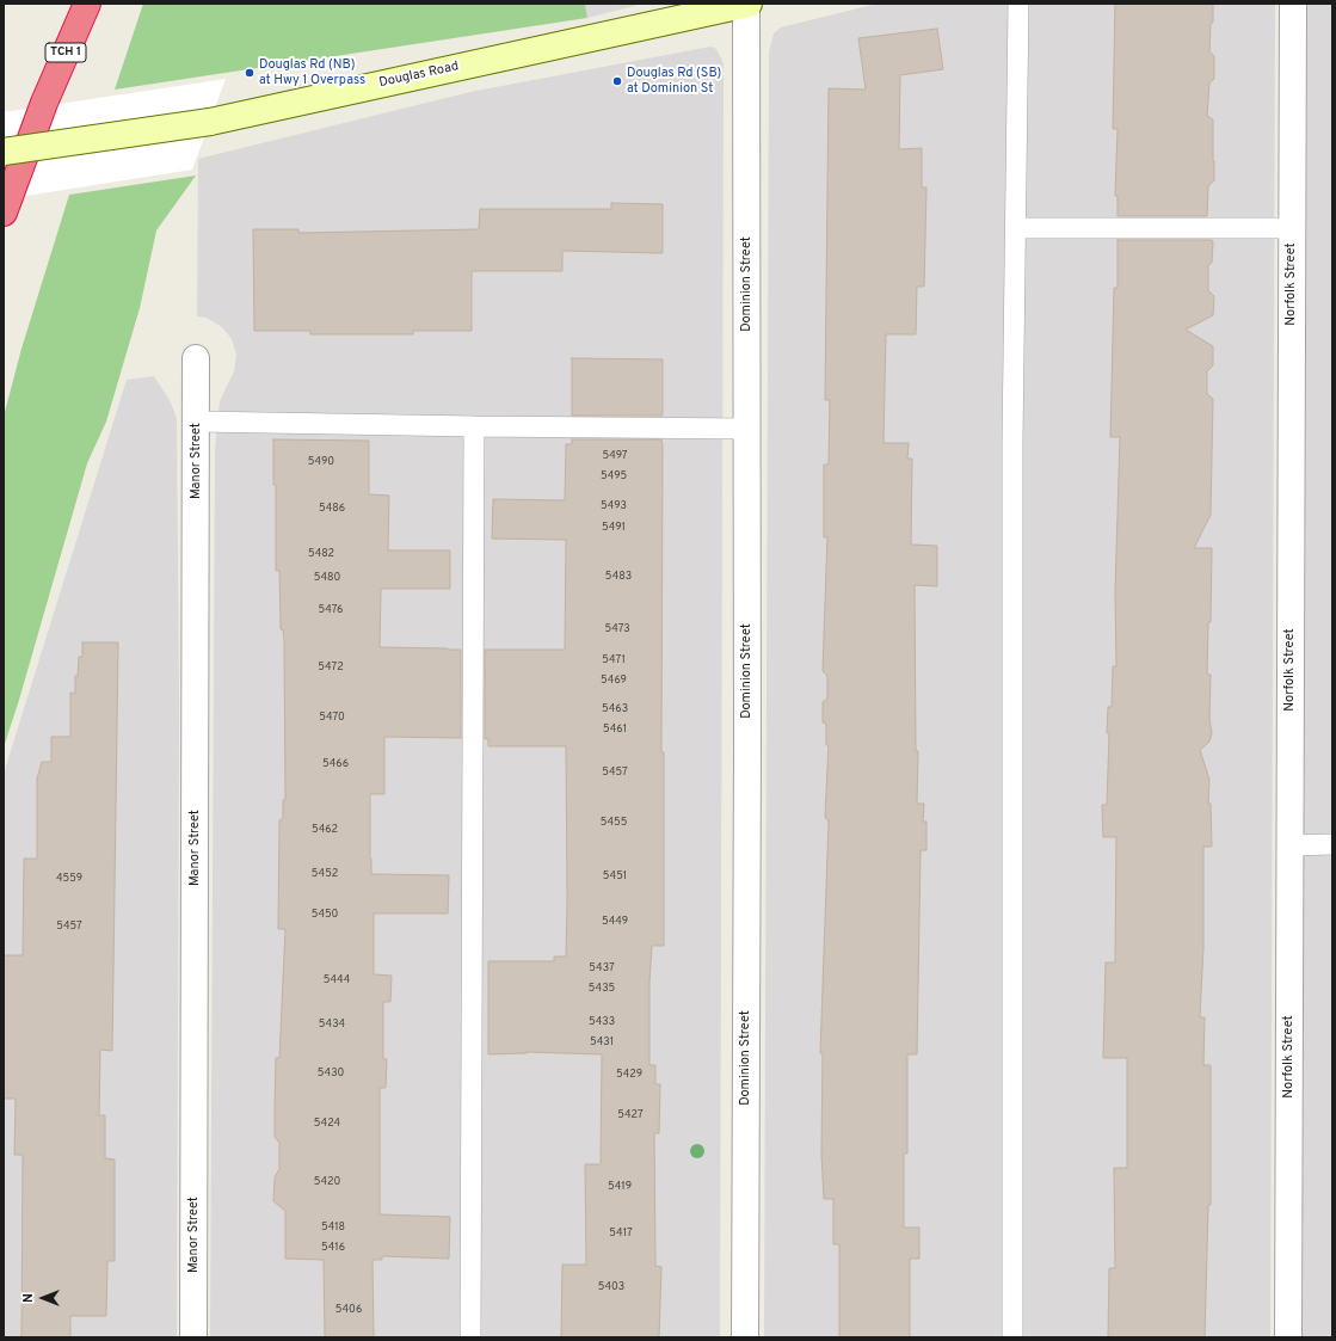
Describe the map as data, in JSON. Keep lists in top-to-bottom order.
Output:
{
  "streets": {
    "highway": ["TCH 1"],
    "street": [
      "Douglas Road",
      "Dominion Street",
      "Norfolk Street",
      "Manor Street"
    ]
  },
  "crossings": [
    ["Douglas Road", "Dominion Street"]
  ],
  "places": ["Douglas Rd (NB) at Hwy 1 Overpass", "Douglas Rd (SB) at Dominion St"],
  "house_numbers": [
    "5497",
    "5490",
    "5495",
    "5493",
    "5486",
    "5491",
    "5482",
    "5483",
    "5480",
    "5476",
    "5473",
    "5471",
    "5472",
    "5469",
    "5463",
    "5470",
    "5461",
    "5466",
    "5457",
    "5455",
    "5462",
    "5452",
    "5451",
    "4559",
    "5450",
    "5449",
    "5457",
    "5437",
    "5444",
    "5435",
    "5433",
    "5434",
    "5431",
    "5430",
    "5429",
    "5427",
    "5424",
    "5420",
    "5419",
    "5418",
    "5417",
    "5416",
    "5403",
    "5406"
  ],
  "north": "left"
}
